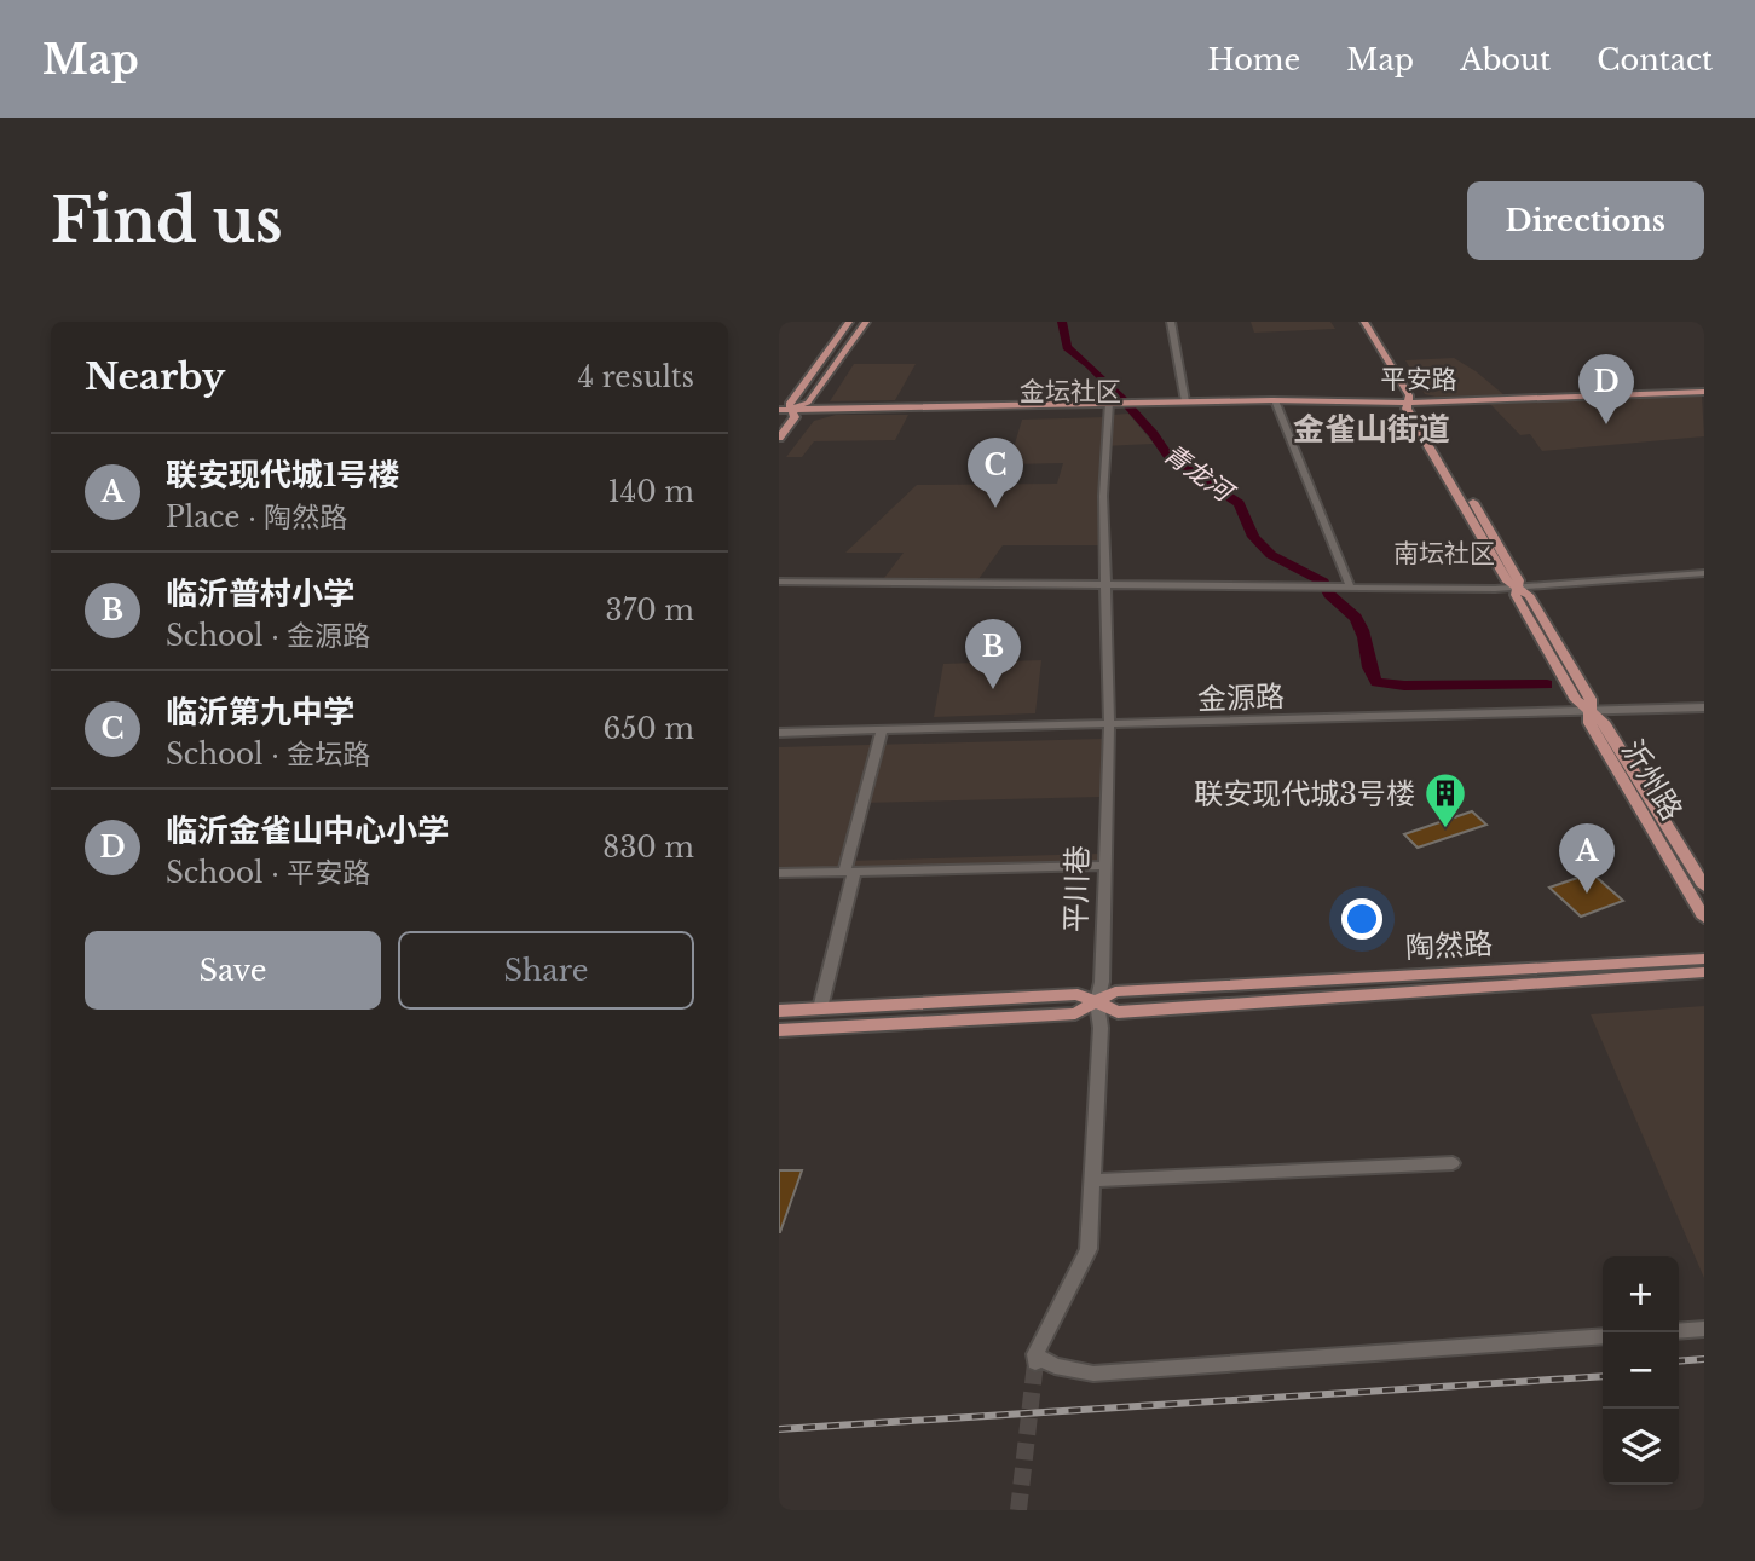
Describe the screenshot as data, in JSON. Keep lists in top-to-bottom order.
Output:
{
  "streets": {
    "main road": ["平安路", "沂州路", "陶然路"],
    "street": ["金源路", "平川巷"]
  },
  "crossings": [
    ["平安路", "沂州路"],
    ["平安路", "平川巷"],
    ["金源路", "沂州路"],
    ["金源路", "平川巷"],
    ["平川巷", "陶然路"]
  ],
  "districts": ["金坛社区", "金雀山街道", "南坛社区"],
  "water": ["青龙河"],
  "places": {
    "building": ["联安现代城3号楼"]
  },
  "page": {
    "header": "Map",
    "nav": [
      "Home",
      "Map",
      "About",
      "Contact"
    ],
    "buttons": [
      "Directions",
      ["Save", "Share"]
    ],
    "title": "Find us",
    "heading": ["Nearby", "4 results"],
    "pins": [
      "D",
      "C",
      "B",
      "A"
    ],
    "list": [
      {
        "mark": "A",
        "name": "联安现代城1号楼",
        "note": "Place · 陶然路",
        "value": "140 m"
      },
      {
        "mark": "B",
        "name": "临沂普村小学",
        "note": "School · 金源路",
        "value": "370 m"
      },
      {
        "mark": "C",
        "name": "临沂第九中学",
        "note": "School · 金坛路",
        "value": "650 m"
      },
      {
        "mark": "D",
        "name": "临沂金雀山中心小学",
        "note": "School · 平安路",
        "value": "830 m"
      }
    ],
    "map_buttons": ["+", "−"]
  }
}
